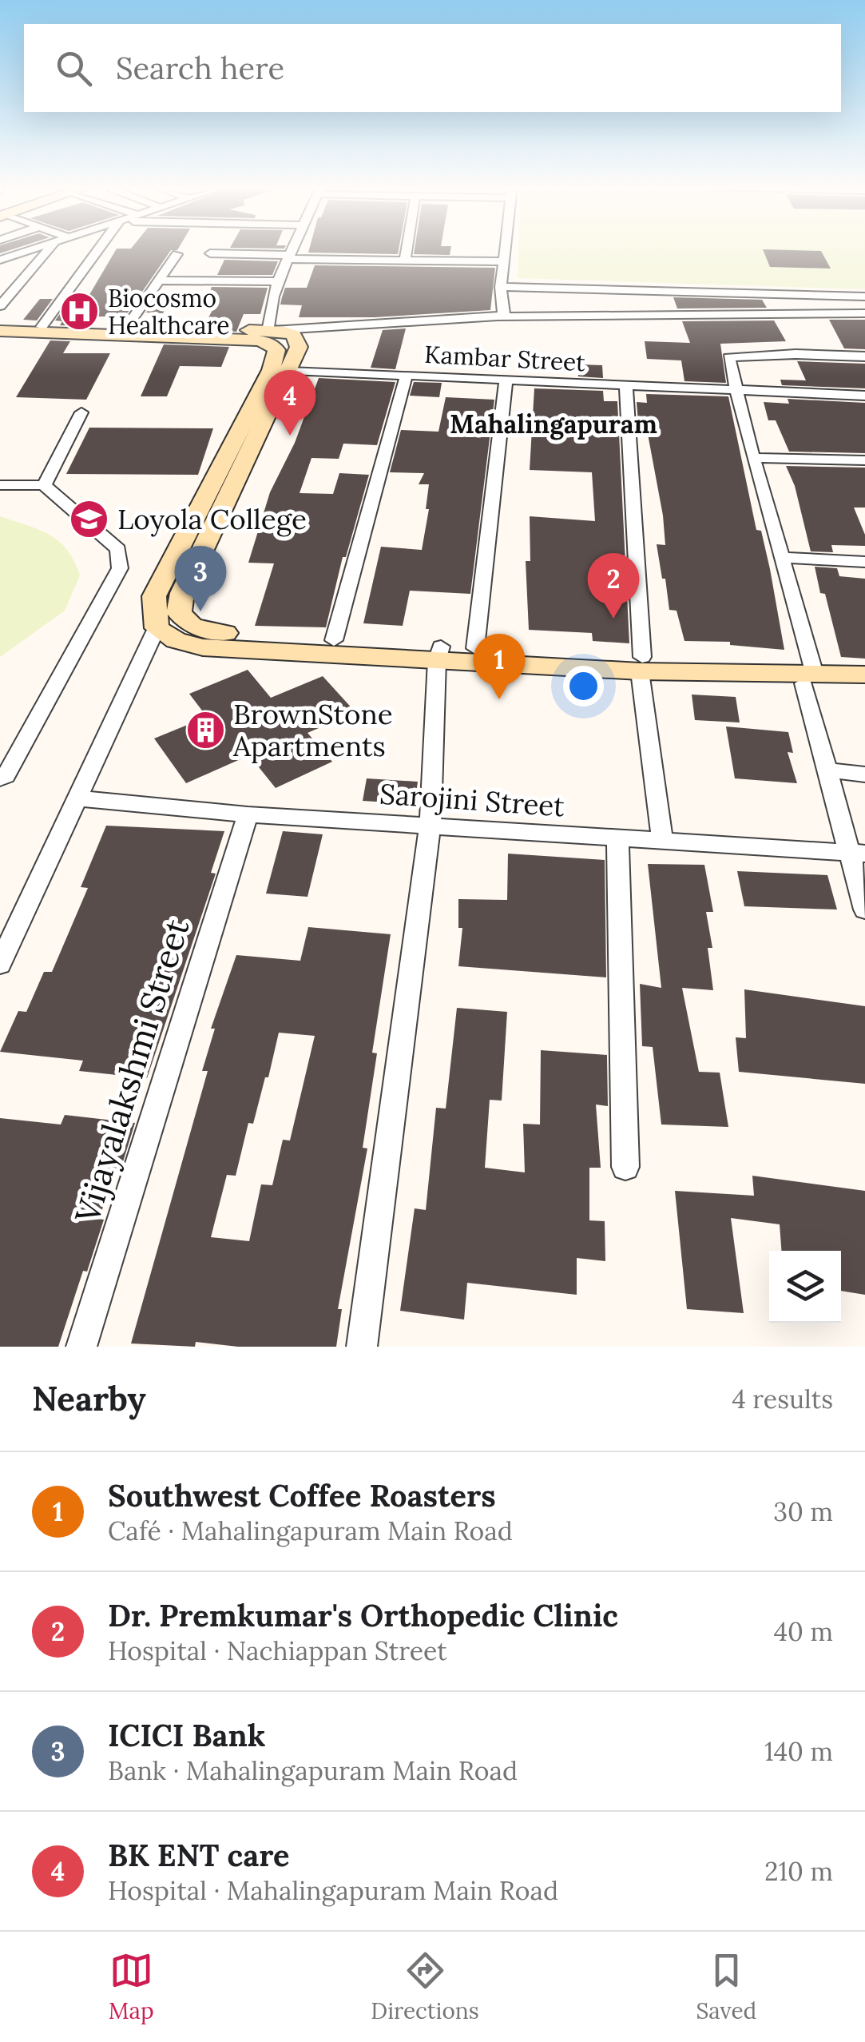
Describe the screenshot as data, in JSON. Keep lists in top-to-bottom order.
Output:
{
  "streets": {
    "street": ["Kambar Street", "Sarojini Street", "Vijayalakshmi Street"]
  },
  "crossings": [
    ["Sarojini Street", "Vijayalakshmi Street"]
  ],
  "districts": ["Mahalingapuram"],
  "places": {
    "hospital": ["Biocosmo Healthcare"],
    "school or university": ["Loyola College"],
    "building": ["BrownStone Apartments"]
  },
  "page": {
    "search": "Search here",
    "pins": [
      "4",
      "3",
      "2",
      "1"
    ],
    "heading": ["Nearby", "4 results"],
    "list": [
      {
        "mark": "1",
        "name": "Southwest Coffee Roasters",
        "note": "Café · Mahalingapuram Main Road",
        "value": "30 m"
      },
      {
        "mark": "2",
        "name": "Dr. Premkumar's Orthopedic Clinic",
        "note": "Hospital · Nachiappan Street",
        "value": "40 m"
      },
      {
        "mark": "3",
        "name": "ICICI Bank",
        "note": "Bank · Mahalingapuram Main Road",
        "value": "140 m"
      },
      {
        "mark": "4",
        "name": "BK ENT care",
        "note": "Hospital · Mahalingapuram Main Road",
        "value": "210 m"
      }
    ],
    "nav": ["Map", "Directions", "Saved"]
  }
}
